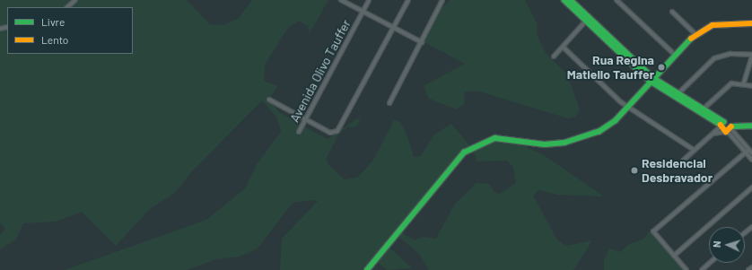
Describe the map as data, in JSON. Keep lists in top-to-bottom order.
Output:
{
  "streets": {
    "street": ["Avenida Olivo Tauffer"]
  },
  "places": ["Rua Regina Matiello Tauffer", "Residencial Desbravador"],
  "legend": ["Livre", "Lento"],
  "north": "left"
}
